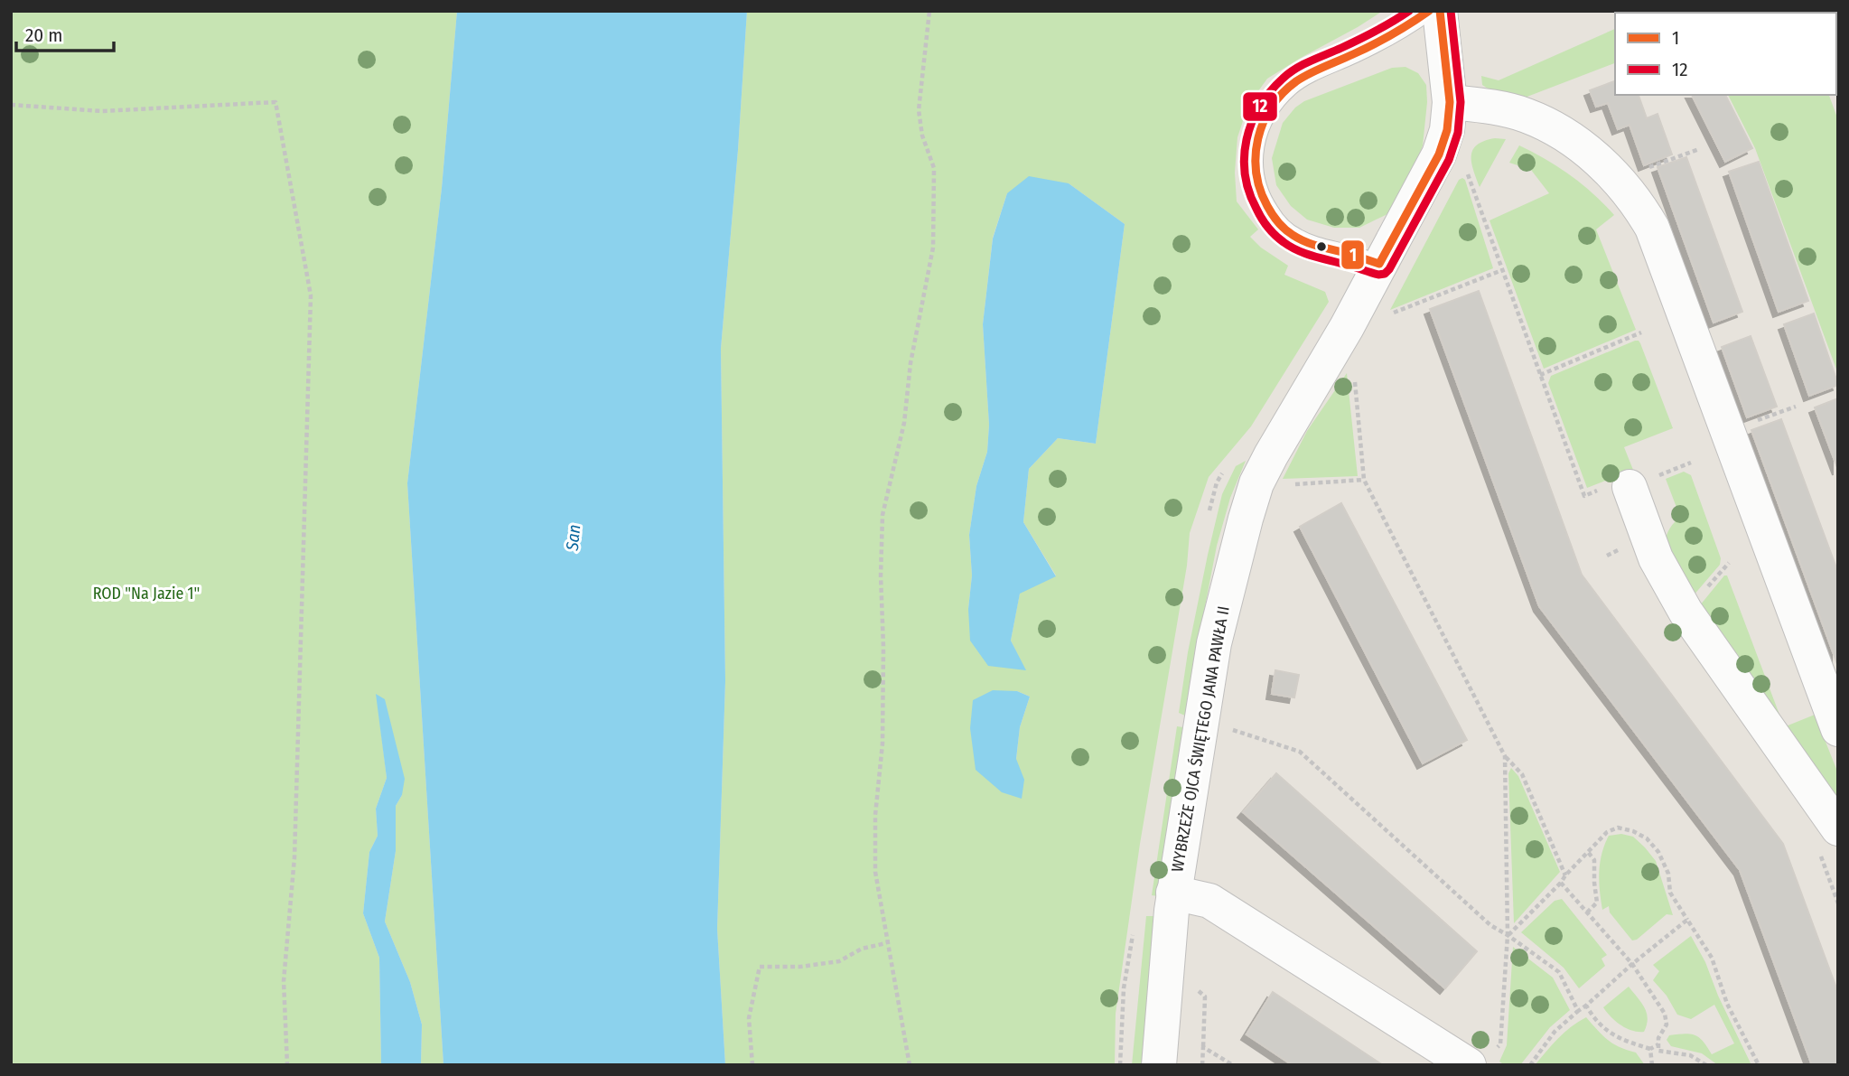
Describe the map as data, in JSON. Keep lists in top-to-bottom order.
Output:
{
  "streets": {
    "street": ["WYBRZEŻE OJCA ŚWIĘTEGO JANA PAWŁA II"]
  },
  "water": ["San"],
  "parks": ["ROD \"Na Jazie 1\""],
  "lines": ["transit line 1", "transit line 12"],
  "legend": ["1", "12"],
  "scale_bar": "20 m"
}
